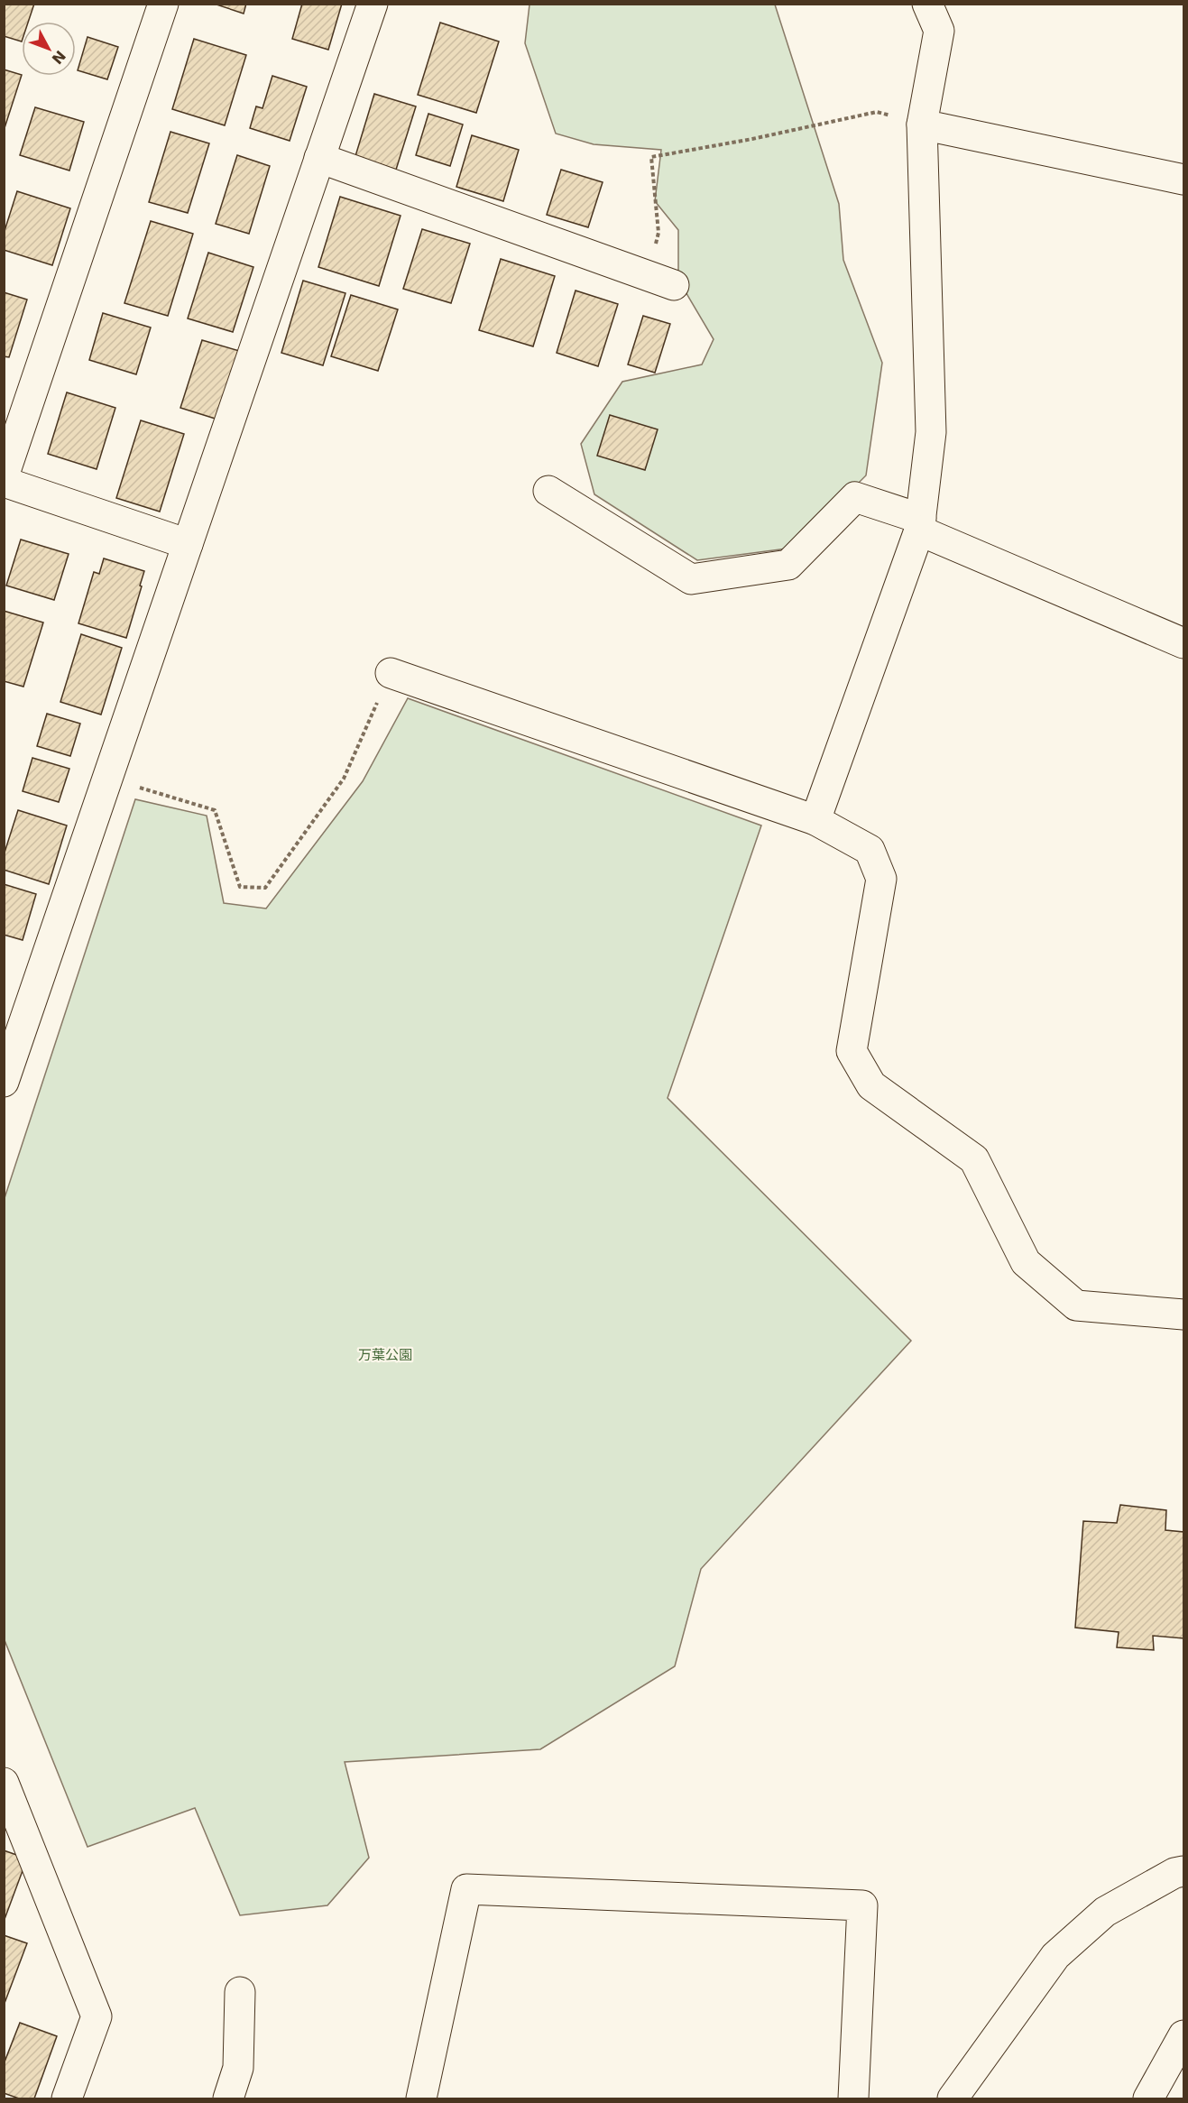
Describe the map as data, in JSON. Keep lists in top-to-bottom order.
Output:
{
  "parks": ["万葉公園"],
  "north": "bottom right"
}
